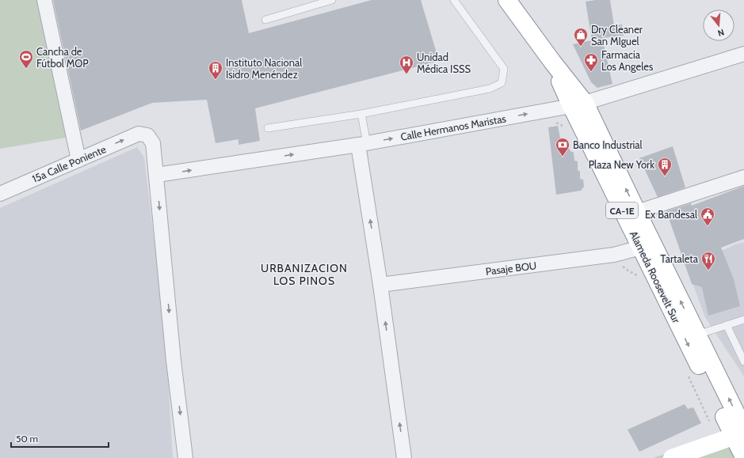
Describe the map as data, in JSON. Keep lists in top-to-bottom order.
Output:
{
  "streets": {
    "main road": ["CA-1E", "Alameda Roosevelt Sur"],
    "street": ["Calle Hermanos Maristas", "15a Calle Poniente", "Pasaje BOU"]
  },
  "crossings": [
    ["Calle Hermanos Maristas", "15a Calle Poniente"],
    ["Calle Hermanos Maristas", "Alameda Roosevelt Sur"],
    ["Pasaje BOU", "Alameda Roosevelt Sur"]
  ],
  "one_way": ["Calle Hermanos Maristas"],
  "districts": ["URBANIZACION LOS PINOS"],
  "places": {
    "shop": ["Dry Cleaner San MIguel"],
    "sports": ["Cancha de Fútbol MOP"],
    "pharmacy": ["Farmacia Los Angeles"],
    "hospital": ["Unidad Médica ISSS"],
    "building": ["Instituto Nacional Isidro Menéndez", "Plaza New York"],
    "bank": ["Banco Industrial"],
    "public building": ["Ex Bandesal"],
    "restaurant": ["Tartaleta"]
  },
  "scale_bar": "50 m",
  "north": "bottom"
}
